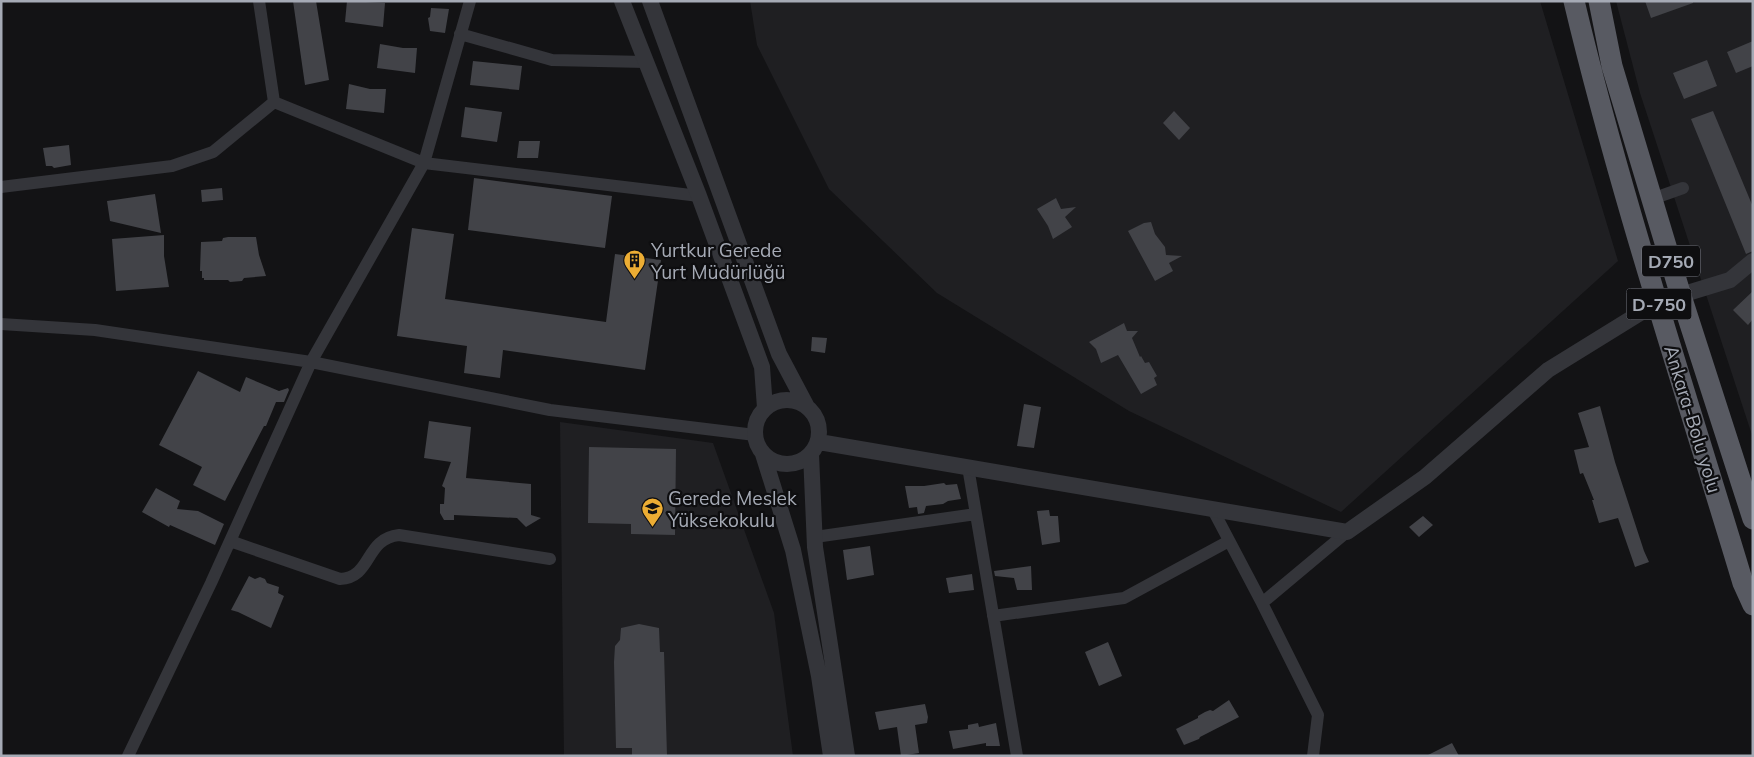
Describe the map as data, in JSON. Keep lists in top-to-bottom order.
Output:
{
  "streets": {
    "highway": ["D750", "D-750", "Ankara-Bolu yolu"]
  },
  "places": {
    "building": ["Yurtkur Gerede Yurt Müdürlüğü"],
    "school or university": ["Gerede Meslek Yüksekokulu"]
  }
}
